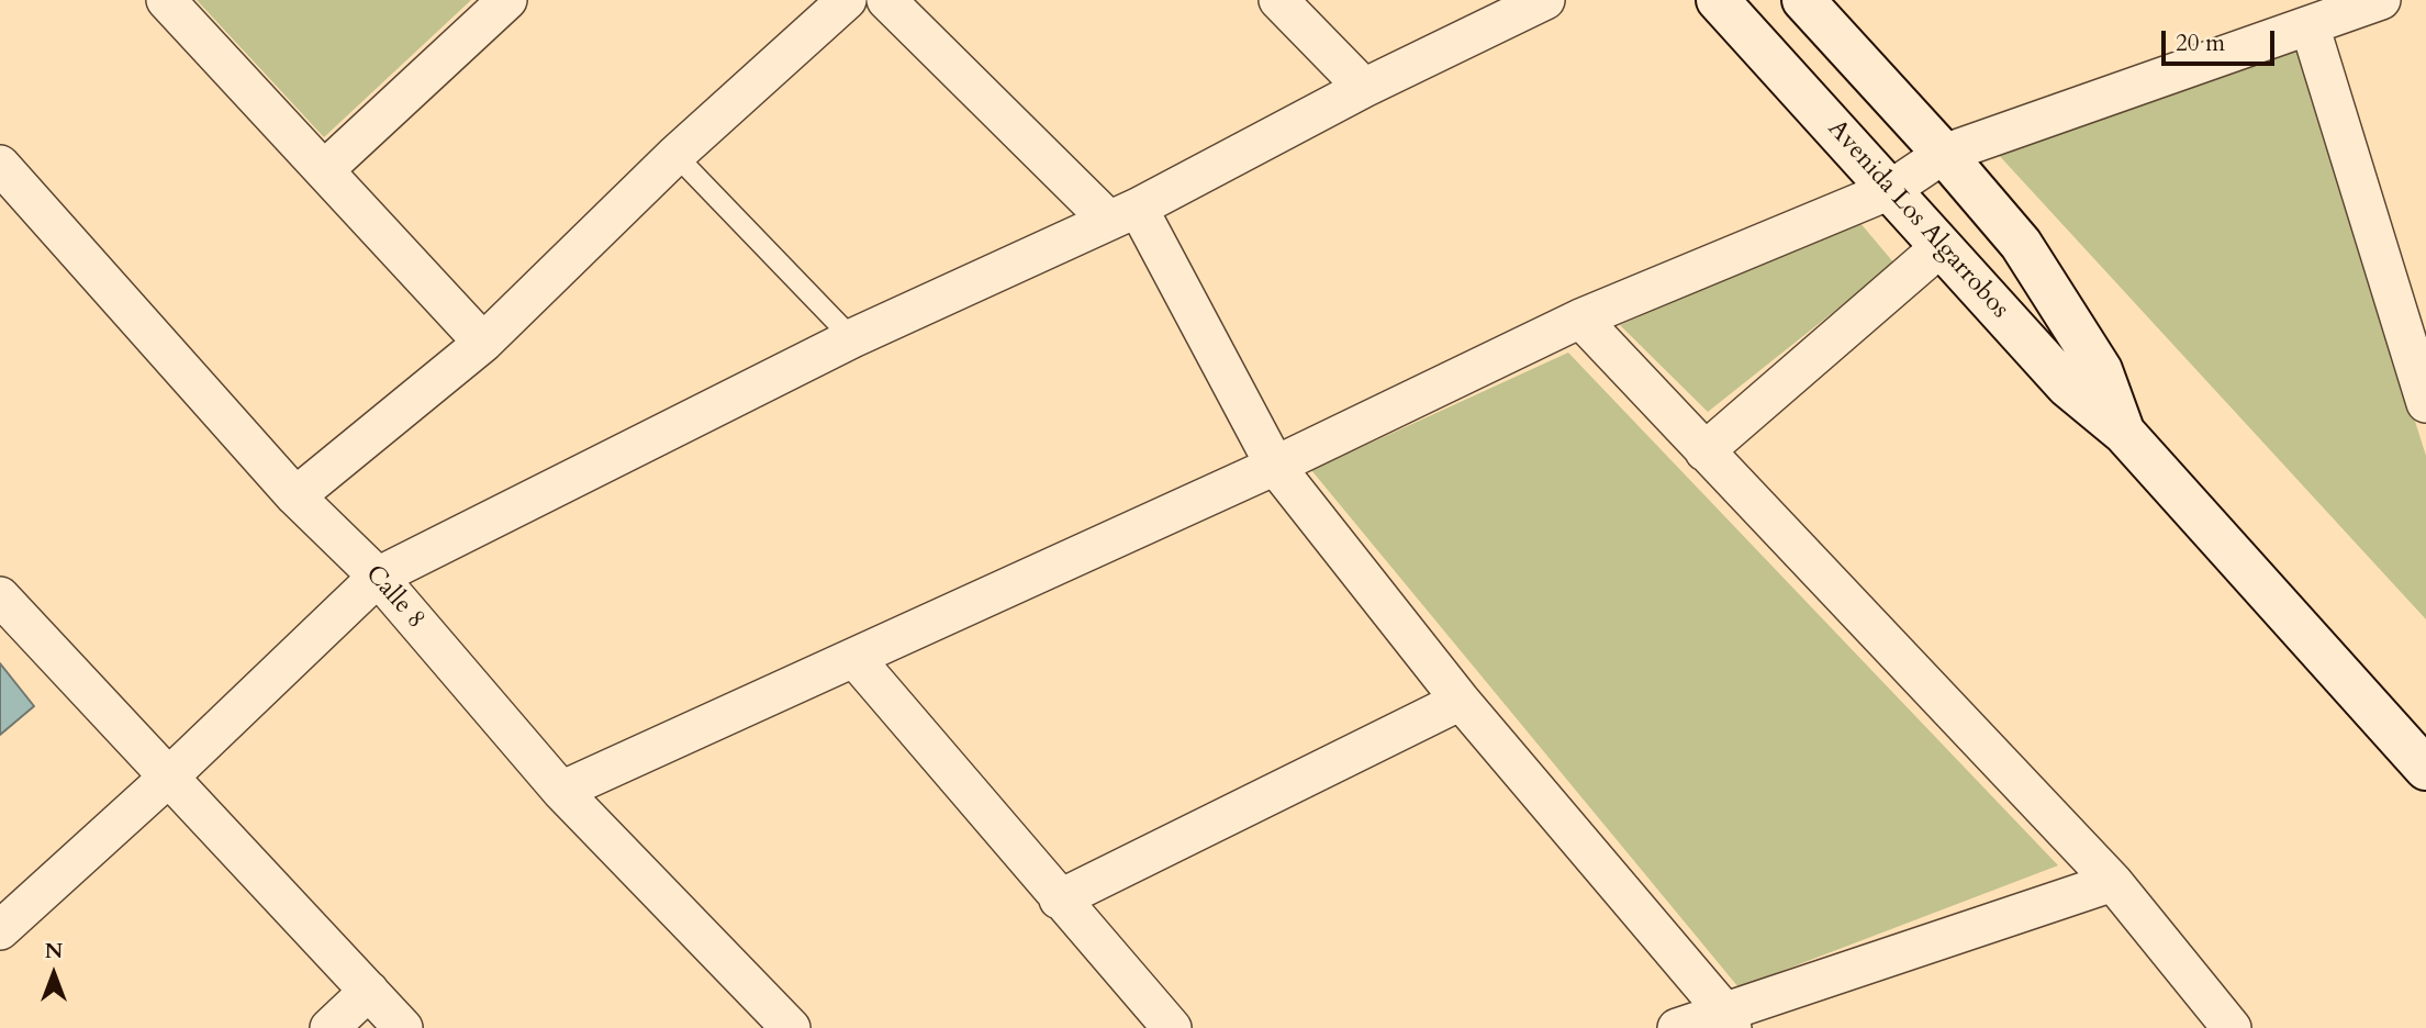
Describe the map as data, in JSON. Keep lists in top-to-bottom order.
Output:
{
  "streets": {
    "street": ["Avenida Los Algarrobos", "Calle 8"]
  },
  "scale_bar": "20 m",
  "north": "top"
}
